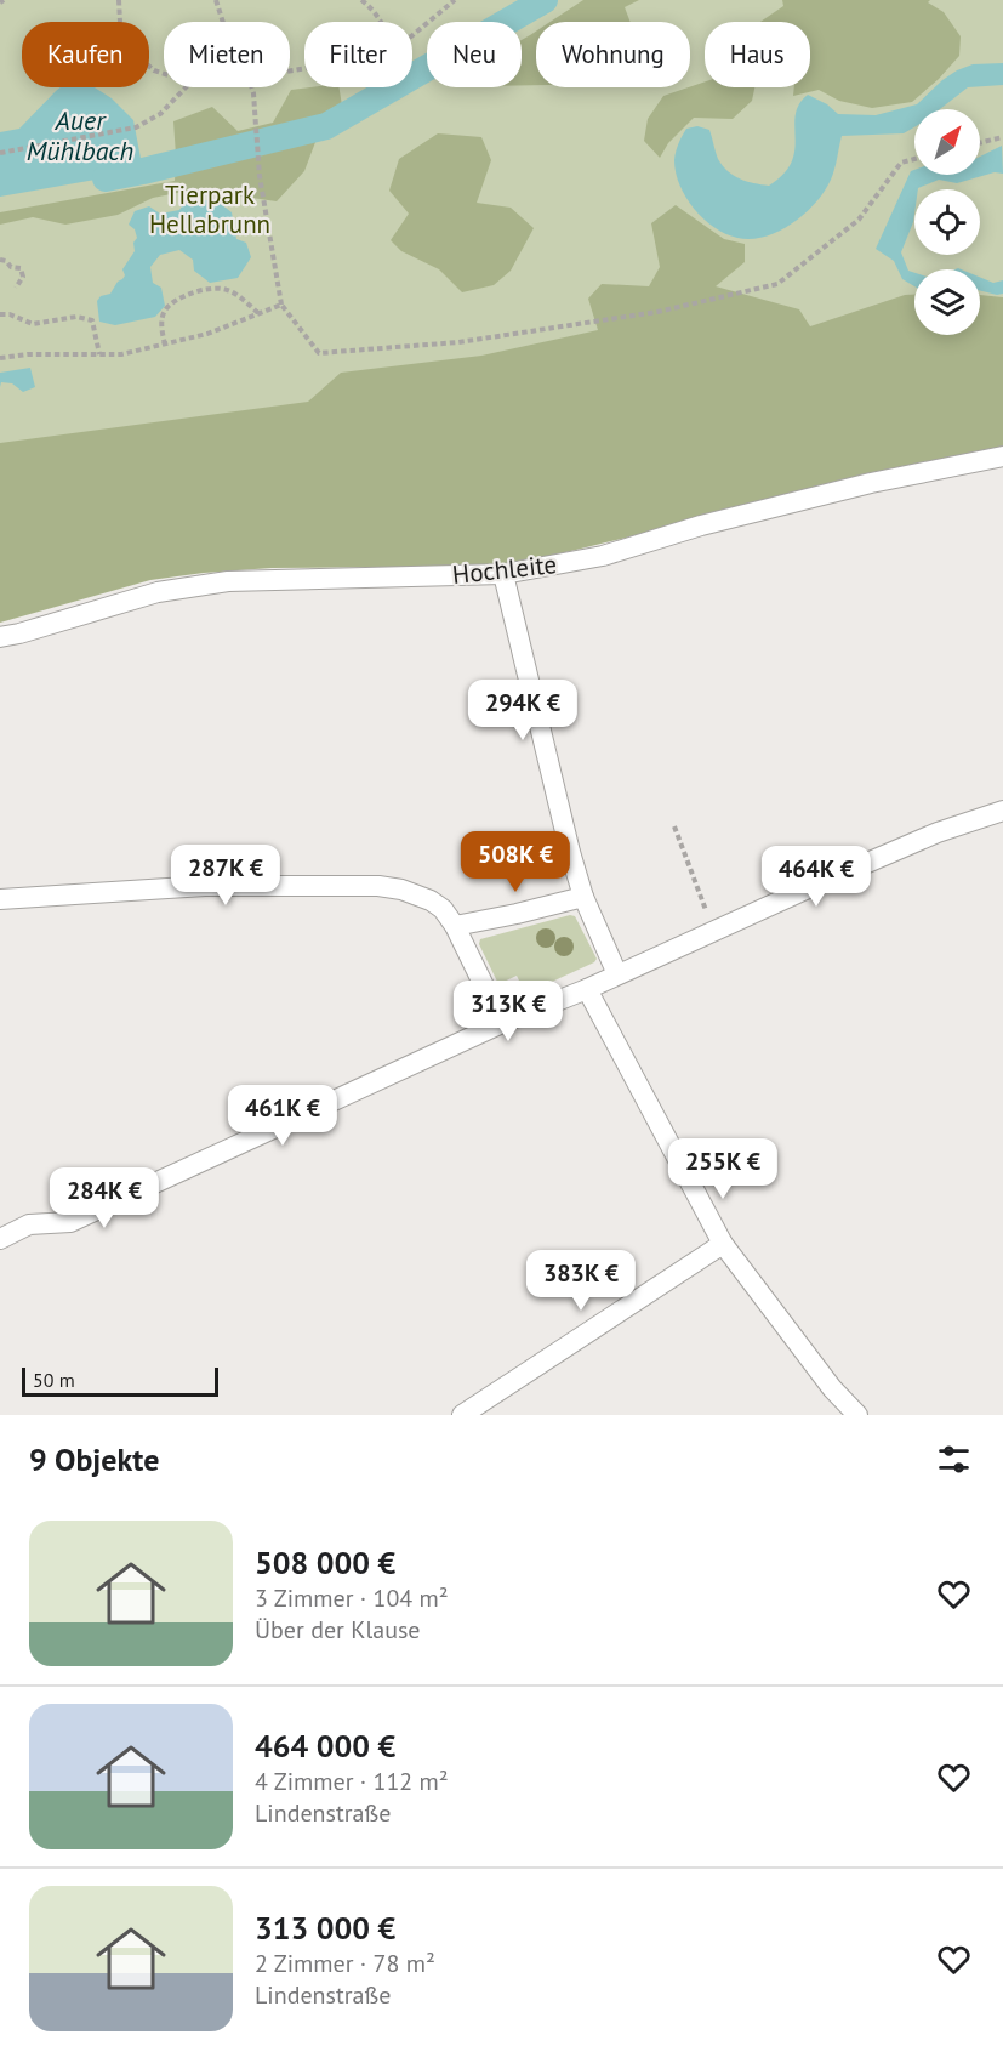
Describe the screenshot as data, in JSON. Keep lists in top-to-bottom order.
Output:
{
  "streets": {
    "street": ["Hochleite"]
  },
  "water": ["Auer Mühlbach"],
  "parks": ["Tierpark Hellabrunn"],
  "scale_bar": "50 m",
  "north": "top right",
  "page": {
    "chip": [
      "Kaufen",
      "Mieten",
      "Filter",
      "Neu",
      "Wohnung",
      "Haus"
    ],
    "price": [
      "294K €",
      "508K €",
      "287K €",
      "464K €",
      "313K €",
      "461K €",
      "255K €",
      "284K €",
      "383K €"
    ],
    "scale": "50 m",
    "heading": "9 Objekte",
    "list": [
      {
        "name": "508 000 €",
        "note": "3 Zimmer · 104 m² · Über der Klause"
      },
      {
        "name": "464 000 €",
        "note": "4 Zimmer · 112 m² · Lindenstraße"
      },
      {
        "name": "313 000 €",
        "note": "2 Zimmer · 78 m² · Lindenstraße"
      }
    ]
  }
}
